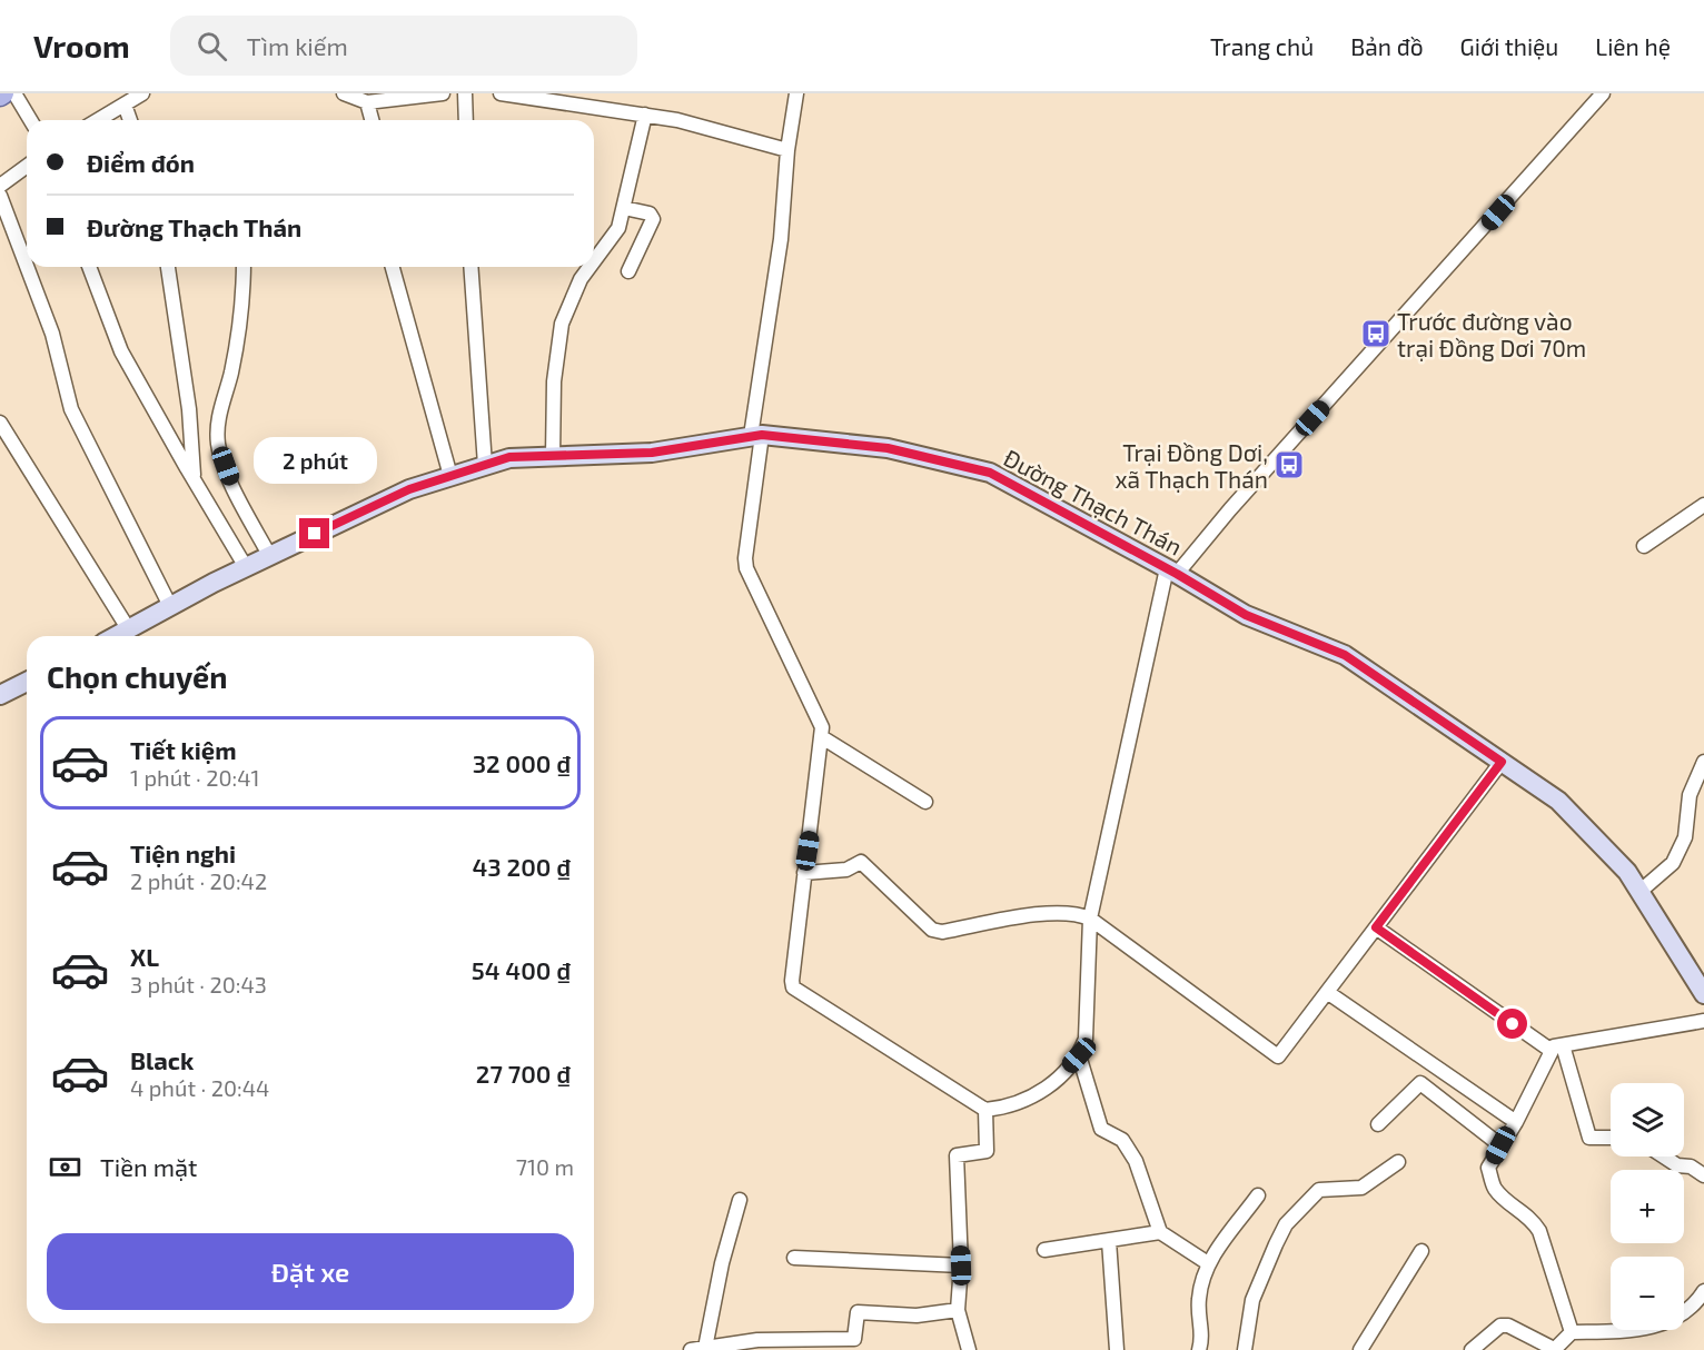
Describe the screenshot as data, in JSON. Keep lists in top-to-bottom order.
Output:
{
  "streets": {
    "street": ["Đường Thạch Thán"]
  },
  "places": {
    "bus stop": ["Trước đường vào trại Đồng Dơi 70m", "Trại Đồng Dơi, xã Thạch Thán"]
  },
  "page": {
    "header": "Vroom",
    "search": "Tìm kiếm",
    "nav": [
      "Trang chủ",
      "Bản đồ",
      "Giới thiệu",
      "Liên hệ"
    ],
    "banner": ["Điểm đón", "Đường Thạch Thán"],
    "bubble": "2 phút",
    "heading": "Chọn chuyến",
    "list": [
      {
        "name": "Tiết kiệm",
        "note": "1 phút · 20:41",
        "value": "32 000 ₫"
      },
      {
        "name": "Tiện nghi",
        "note": "2 phút · 20:42",
        "value": "43 200 ₫"
      },
      {
        "name": "XL",
        "note": "3 phút · 20:43",
        "value": "54 400 ₫"
      },
      {
        "name": "Black",
        "note": "4 phút · 20:44",
        "value": "27 700 ₫"
      }
    ],
    "map_buttons": ["+", "−"],
    "pay": ["Tiền mặt", "710 m"],
    "buttons": "Đặt xe"
  }
}
